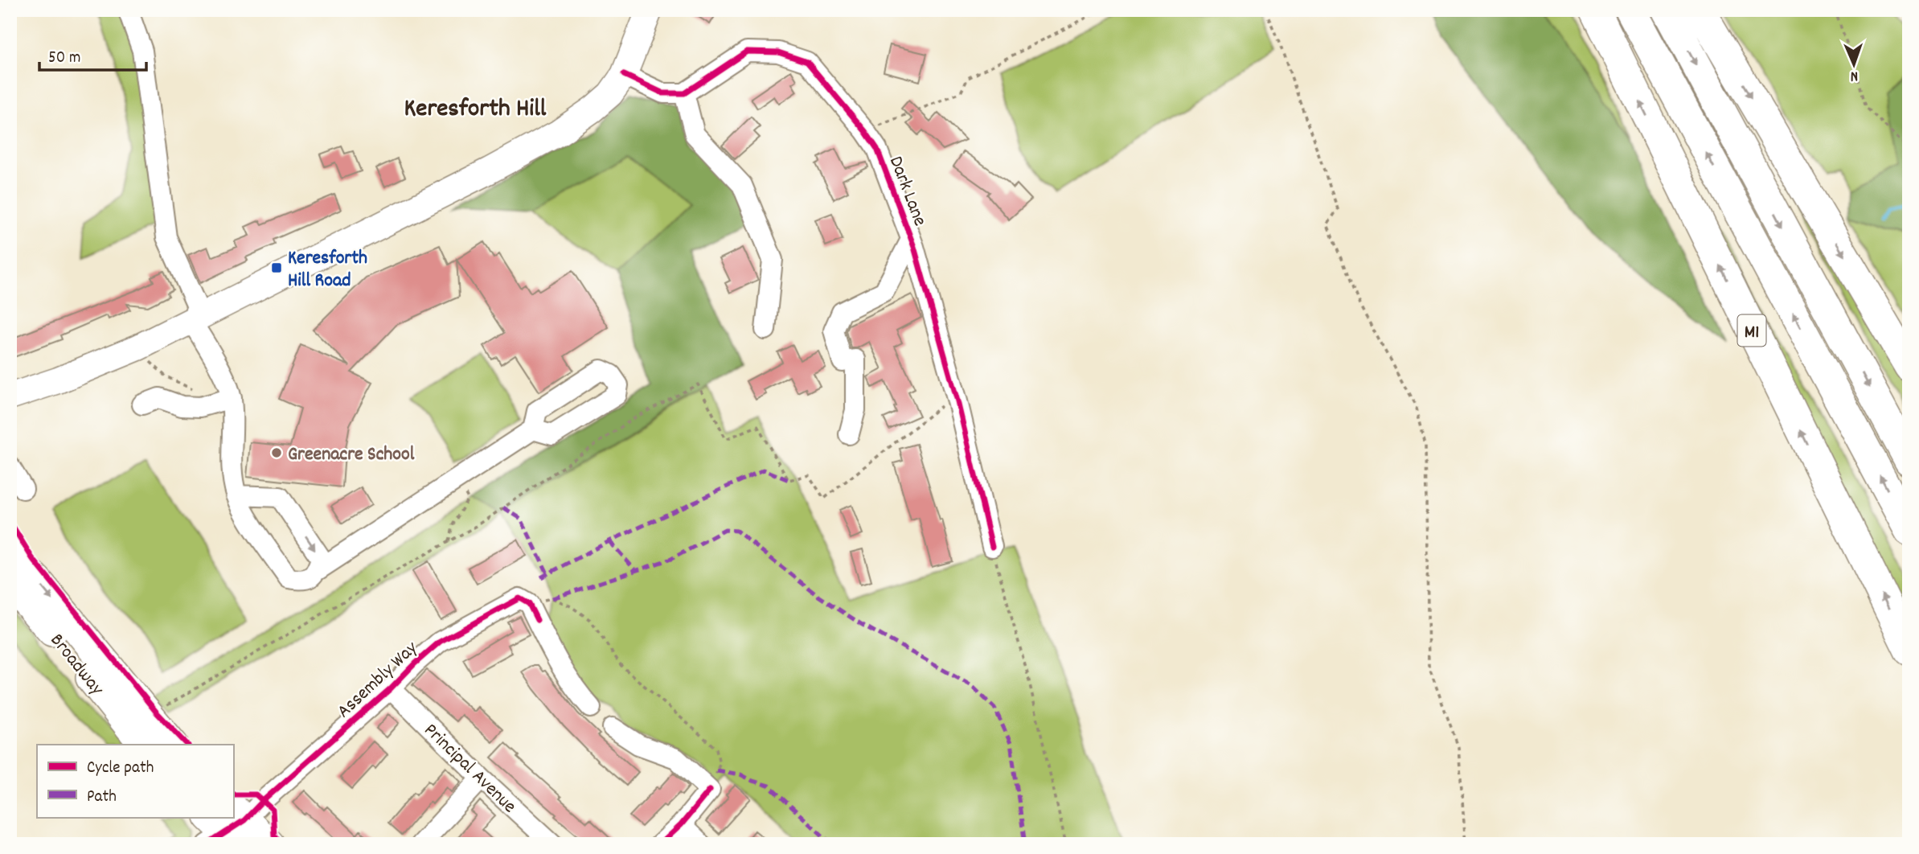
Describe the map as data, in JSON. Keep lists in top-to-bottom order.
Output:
{
  "streets": {
    "highway": ["M1", "Broadway"],
    "street": ["Dark Lane", "Assembly Way", "Principal Avenue"]
  },
  "crossings": [
    ["Assembly Way", "Principal Avenue"]
  ],
  "districts": ["Keresforth Hill"],
  "places": {
    "transit": ["Keresforth Hill Road"],
    "other": ["Greenacre School"]
  },
  "legend": ["Cycle path", "Path"],
  "scale_bar": "50 m",
  "north": "bottom"
}
